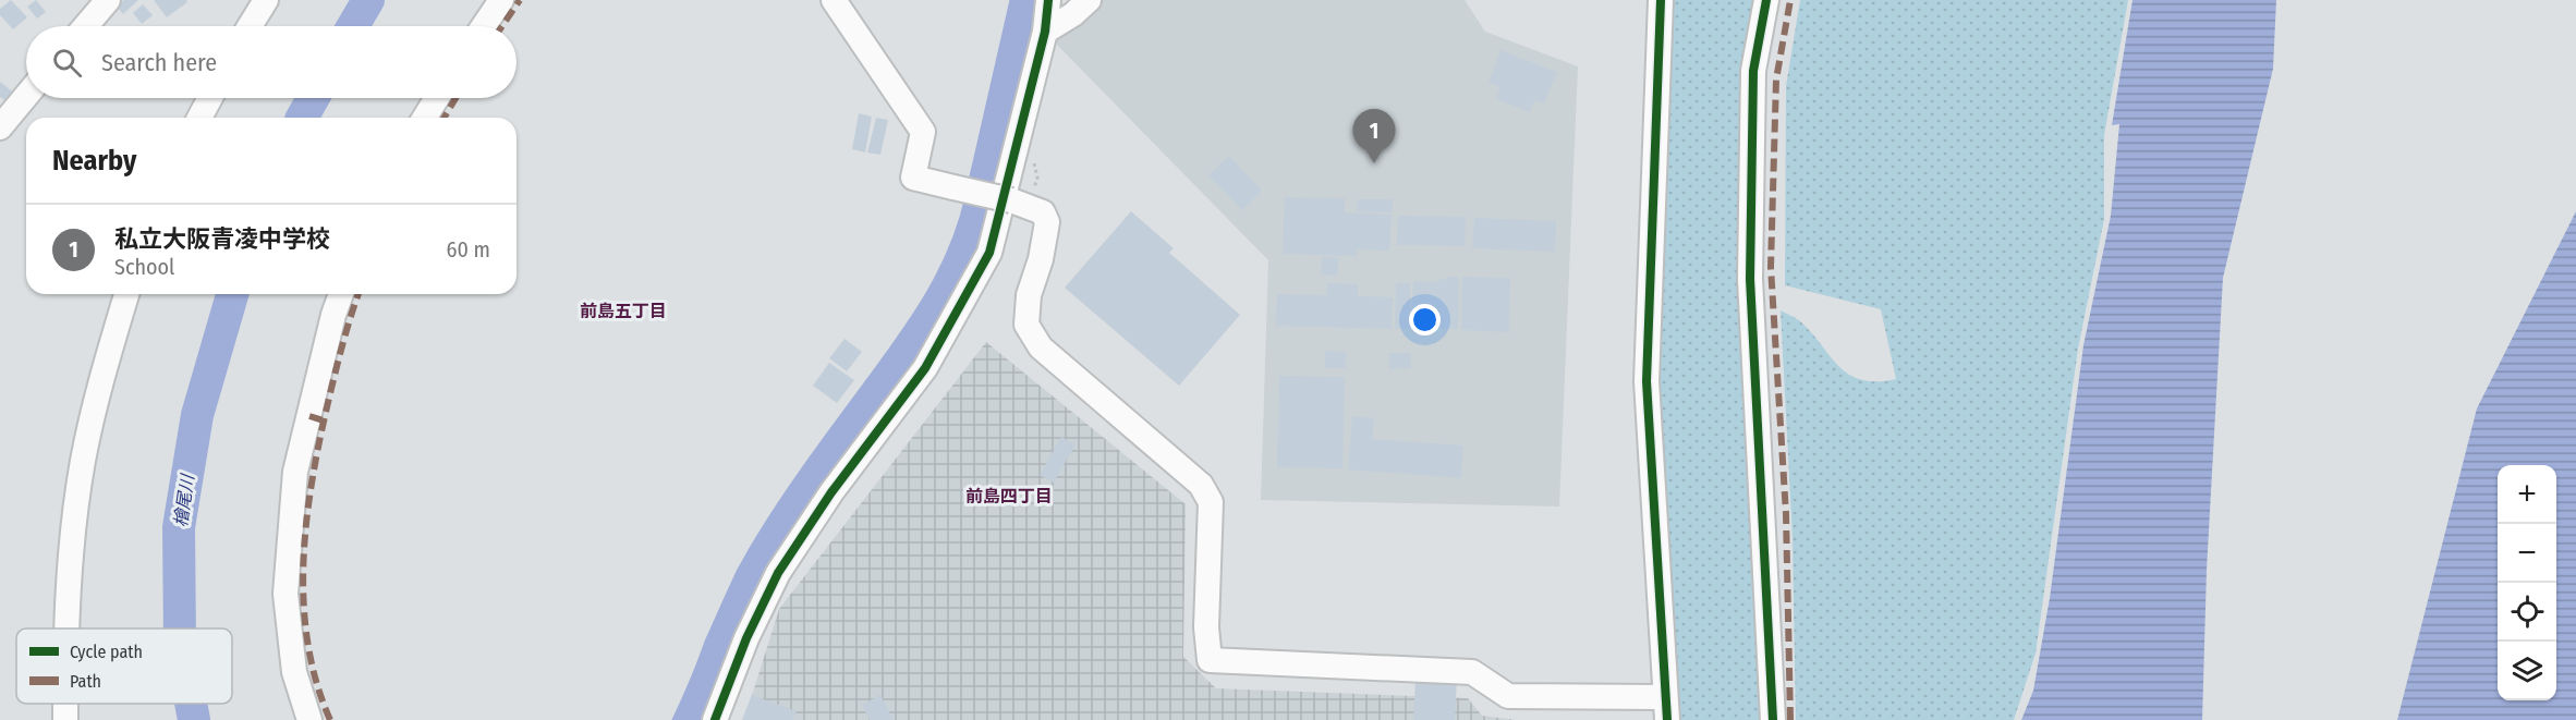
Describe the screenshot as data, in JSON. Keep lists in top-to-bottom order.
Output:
{
  "districts": ["前島五丁目", "前島四丁目"],
  "water": ["檜尾川"],
  "legend": ["Cycle path", "Path"],
  "page": {
    "search": "Search here",
    "pins": "1",
    "heading": "Nearby",
    "list": [
      {
        "mark": "1",
        "name": "私立大阪青凌中学校",
        "note": "School",
        "value": "60 m"
      }
    ],
    "map_buttons": ["+", "−"]
  }
}
